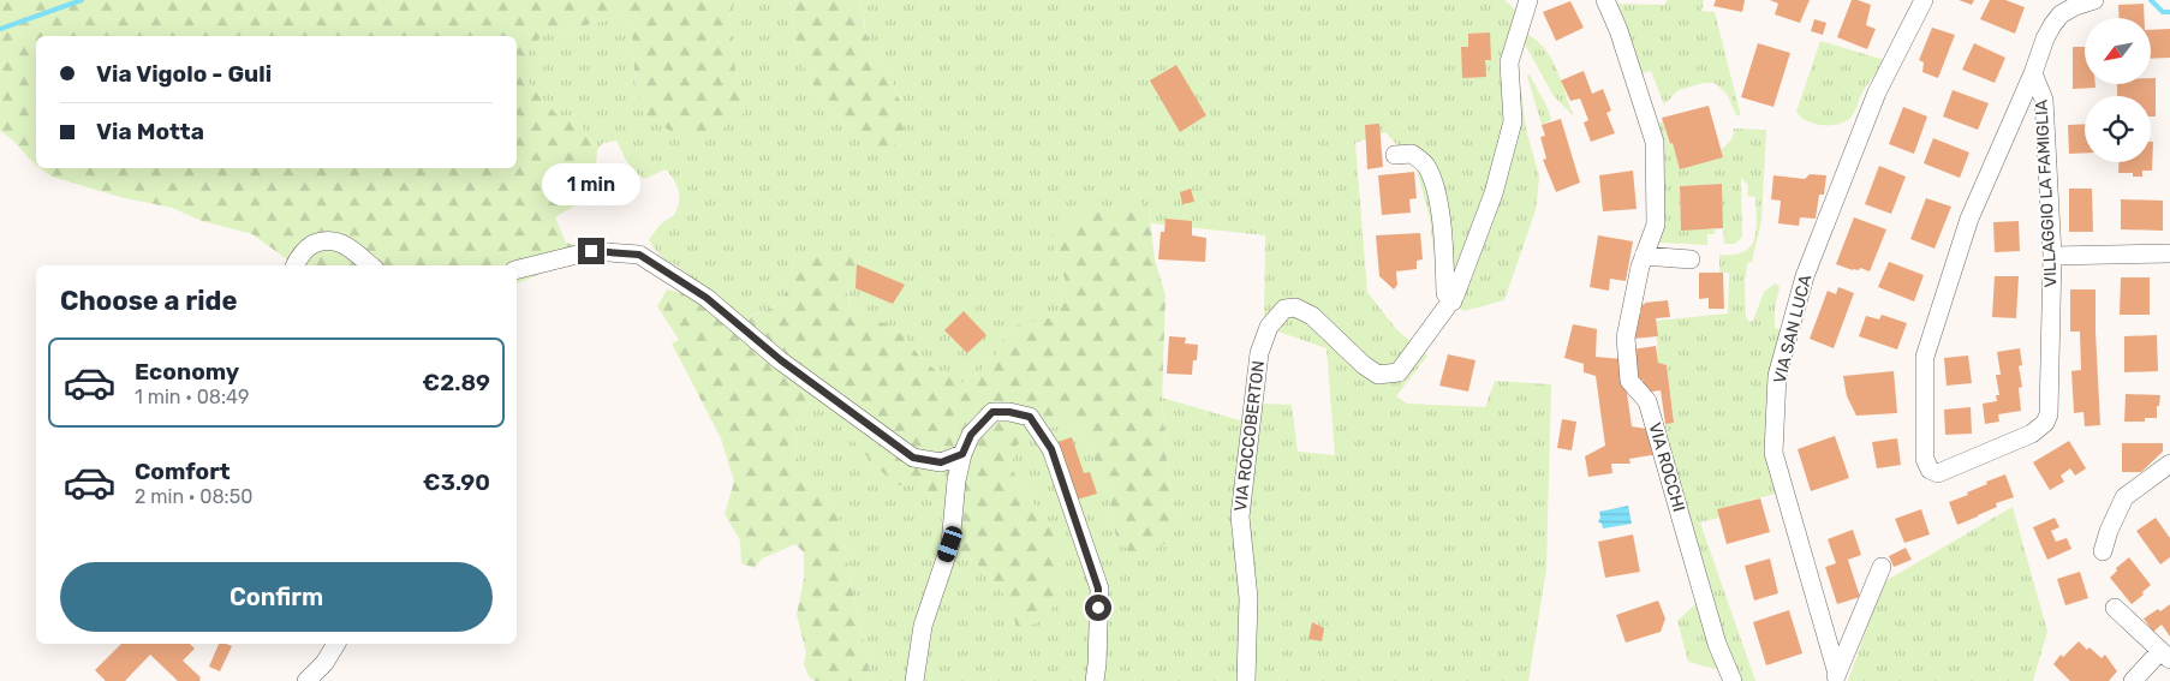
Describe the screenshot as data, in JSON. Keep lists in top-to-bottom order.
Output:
{
  "streets": {
    "street": [
      "VILLAGGIO LA FAMIGLIA",
      "VIA SAN LUCA",
      "VIA ROCCOBERTON",
      "VIA ROCCHI"
    ]
  },
  "north": "bottom left",
  "page": {
    "banner": ["Via Vigolo - Guli", "Via Motta"],
    "bubble": "1 min",
    "heading": "Choose a ride",
    "list": [
      {
        "name": "Economy",
        "note": "1 min · 08:49",
        "value": "€2.89"
      },
      {
        "name": "Comfort",
        "note": "2 min · 08:50",
        "value": "€3.90"
      }
    ],
    "buttons": "Confirm"
  }
}
